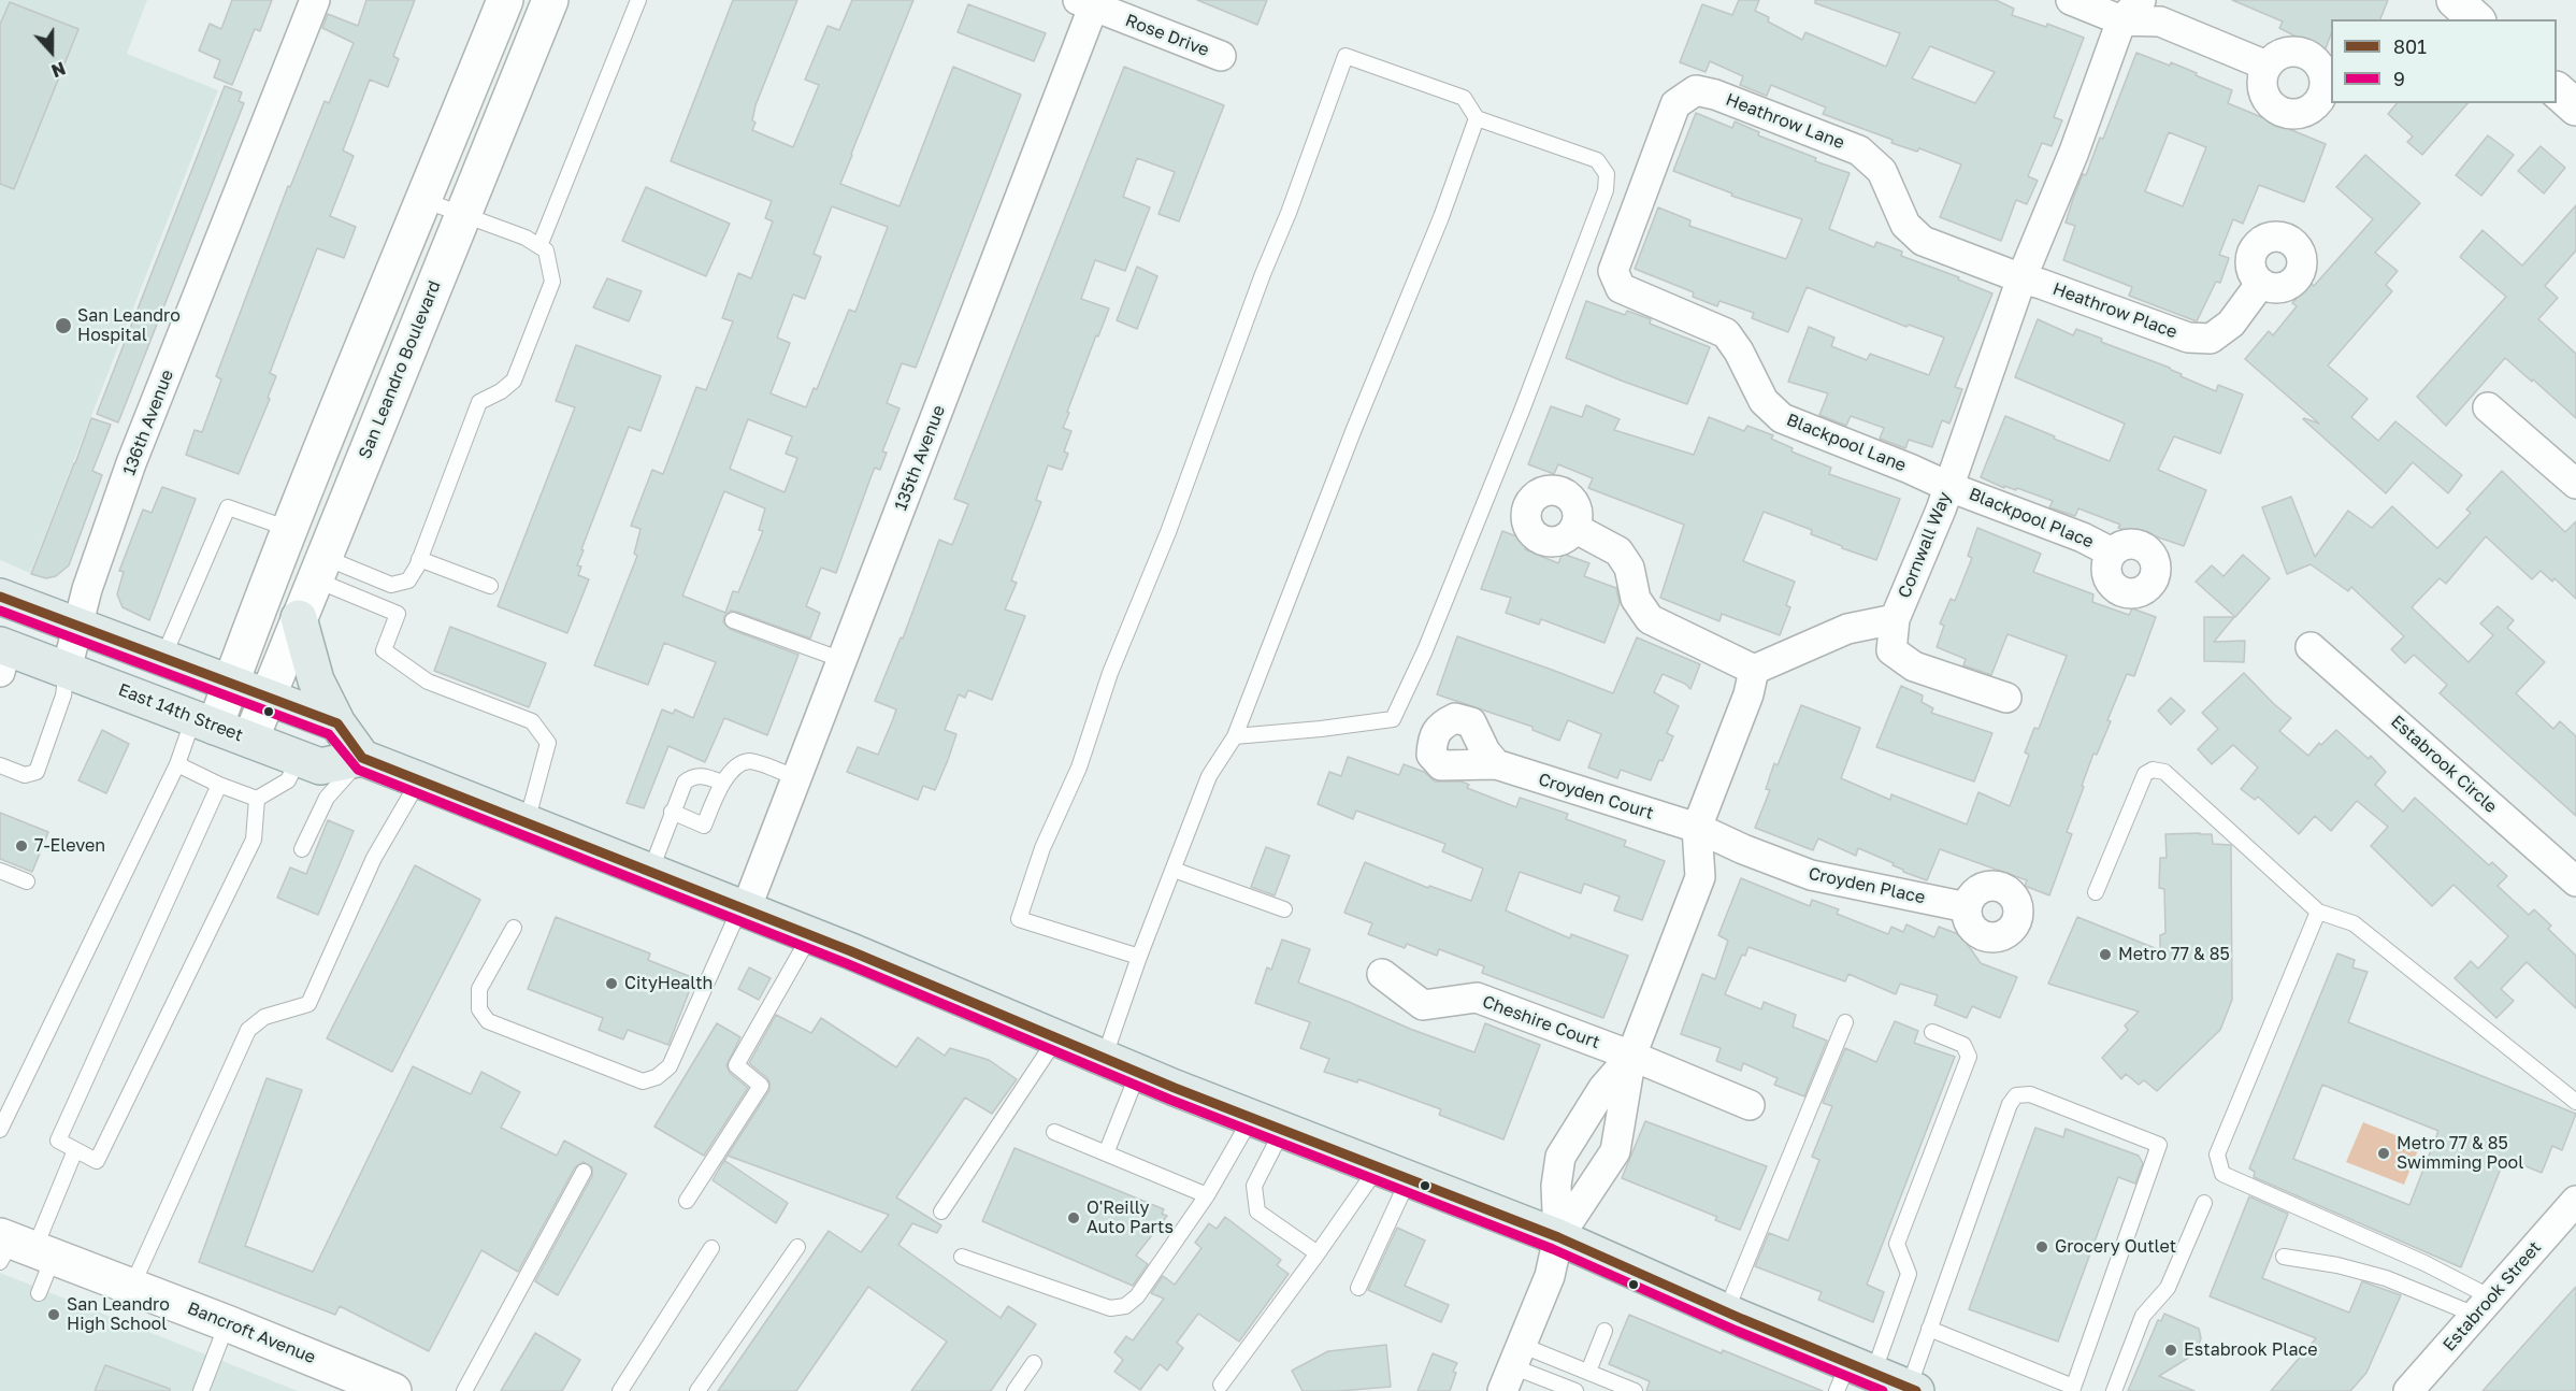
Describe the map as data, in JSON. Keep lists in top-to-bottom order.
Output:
{
  "streets": {
    "main road": ["San Leandro Boulevard", "East 14th Street", "Bancroft Avenue"],
    "street": [
      "Rose Drive",
      "Heathrow Lane",
      "Heathrow Place",
      "136th Avenue",
      "Blackpool Lane",
      "135th Avenue",
      "Blackpool Place",
      "Cornwall Way",
      "Estabrook Circle",
      "Croyden Court",
      "Croyden Place",
      "Cheshire Court",
      "Estabrook Street"
    ]
  },
  "crossings": [
    ["Rose Drive", "135th Avenue"],
    ["Heathrow Lane", "Heathrow Place"],
    ["Heathrow Lane", "Blackpool Lane"],
    ["Heathrow Lane", "Cornwall Way"],
    ["Heathrow Place", "Cornwall Way"],
    ["San Leandro Boulevard", "East 14th Street"],
    ["136th Avenue", "East 14th Street"],
    ["Blackpool Lane", "Blackpool Place"],
    ["Blackpool Lane", "Cornwall Way"],
    ["Blackpool Place", "Cornwall Way"],
    ["Croyden Court", "Croyden Place"]
  ],
  "places": [
    "San Leandro Hospital",
    "7-Eleven",
    "Metro 77 & 85",
    "CityHealth",
    "Metro 77 & 85 Swimming Pool",
    "O'Reilly Auto Parts",
    "Grocery Outlet",
    "San Leandro High School",
    "Estabrook Place"
  ],
  "lines": ["transit line 801", "transit line 9"],
  "legend": ["801", "9"],
  "north": "bottom"
}
